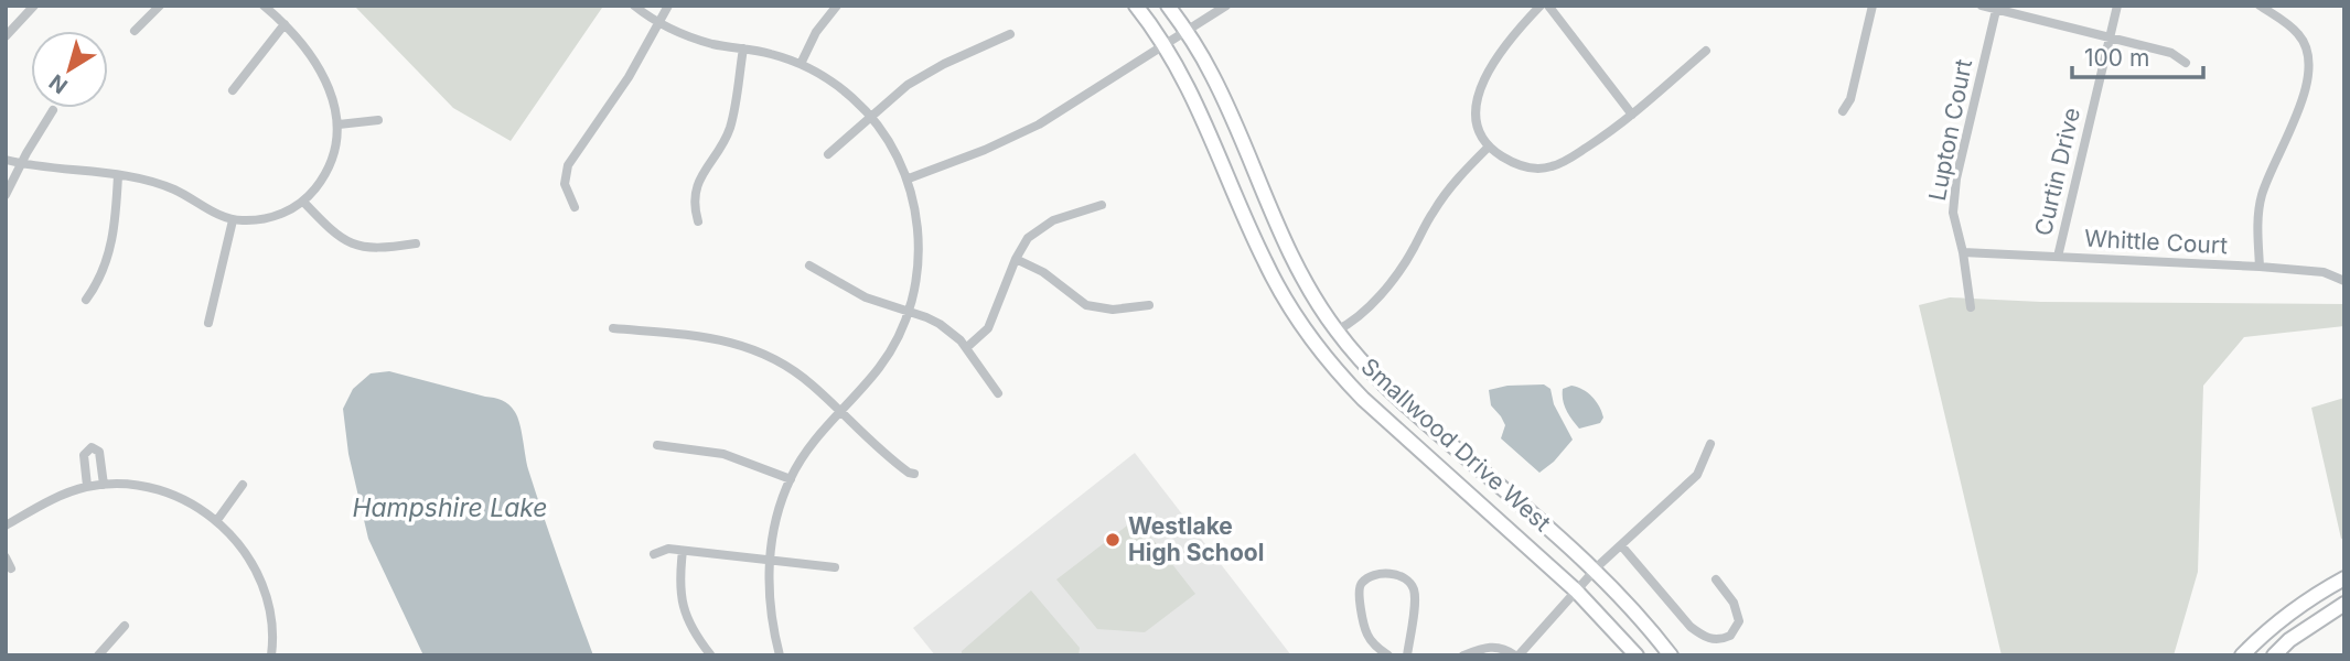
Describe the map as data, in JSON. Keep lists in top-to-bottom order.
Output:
{
  "streets": {
    "street": [
      "Lupton Court",
      "Curtin Drive",
      "Whittle Court",
      "Smallwood Drive West"
    ]
  },
  "crossings": [
    ["Lupton Court", "Whittle Court"],
    ["Curtin Drive", "Whittle Court"]
  ],
  "water": ["Hampshire Lake"],
  "places": ["Westlake High School"],
  "scale_bar": "100 m",
  "north": "bottom left"
}
